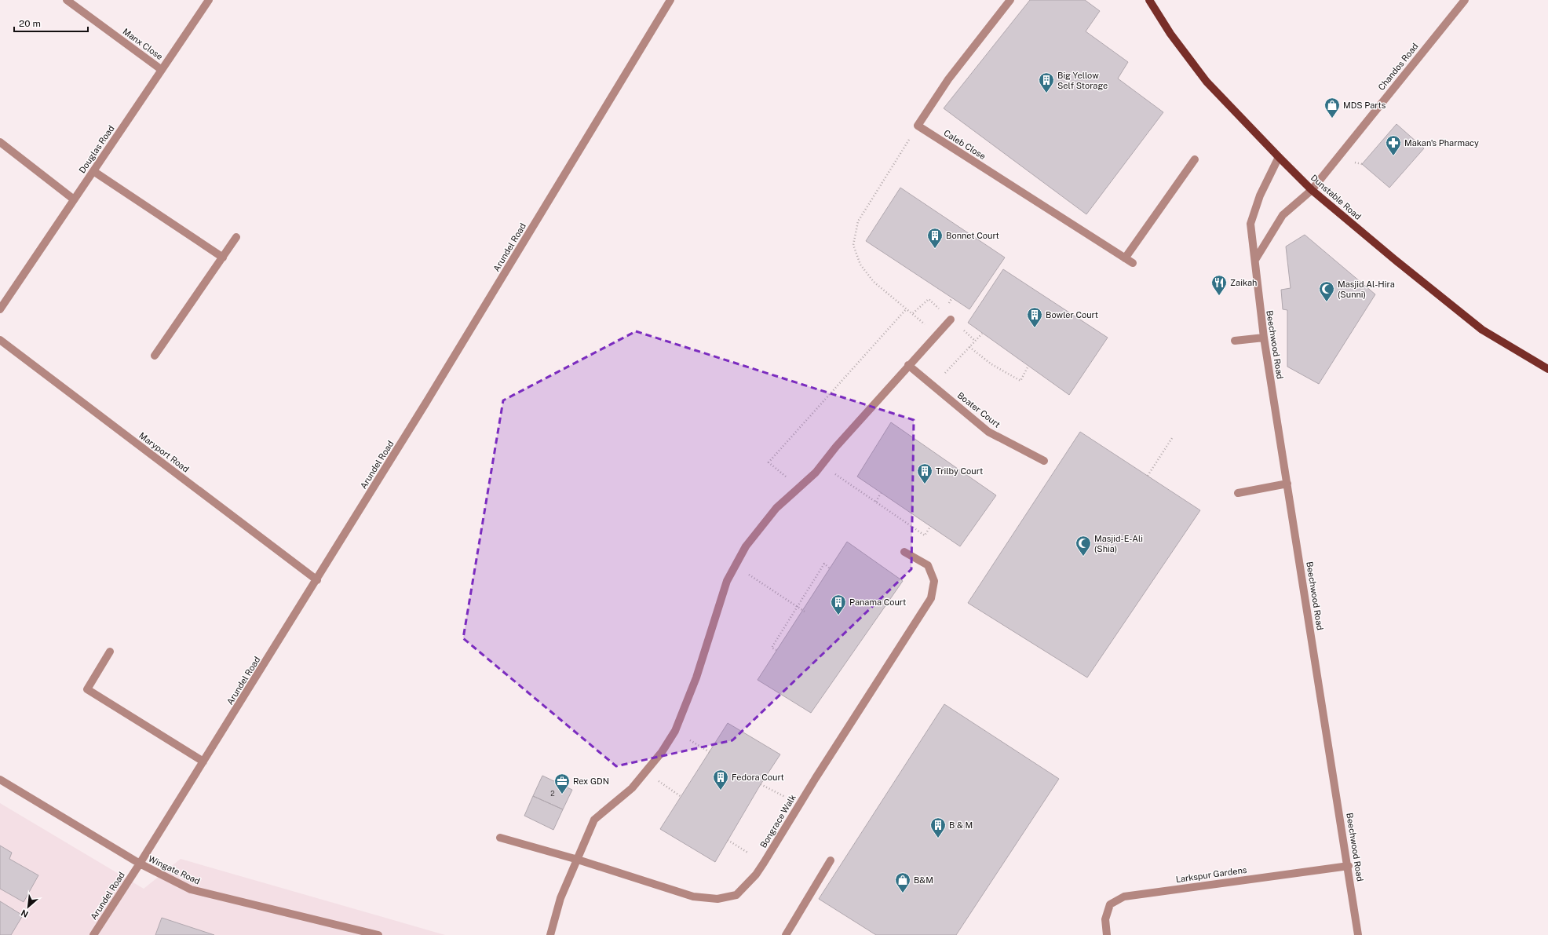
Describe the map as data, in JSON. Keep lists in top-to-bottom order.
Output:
{
  "streets": {
    "main road": ["Dunstable Road"],
    "street": [
      "Manx Close",
      "Chandos Road",
      "Caleb Close",
      "Douglas Road",
      "Arundel Road",
      "Beechwood Road",
      "Boater Court",
      "Maryport Road",
      "Bongrace Walk",
      "Wingate Road",
      "Larkspur Gardens"
    ]
  },
  "crossings": [
    ["Manx Close", "Douglas Road"],
    ["Chandos Road", "Dunstable Road"],
    ["Dunstable Road", "Beechwood Road"],
    ["Arundel Road", "Maryport Road"],
    ["Arundel Road", "Wingate Road"],
    ["Beechwood Road", "Larkspur Gardens"]
  ],
  "places": {
    "building": [
      "Big Yellow Self Storage",
      "Bonnet Court",
      "Bowler Court",
      "Trilby Court",
      "Panama Court",
      "Fedora Court",
      "B & M"
    ],
    "shop": ["MDS Parts", "B&M"],
    "pharmacy": ["Makan's Pharmacy"],
    "restaurant": ["Zaikah"],
    "mosque": ["Masjid Al-Hira (Sunni)", "Masjid-E-Ali (Shia)"],
    "office": ["Rex GDN"]
  },
  "house_numbers": ["2"],
  "scale_bar": "20 m",
  "north": "bottom left"
}
